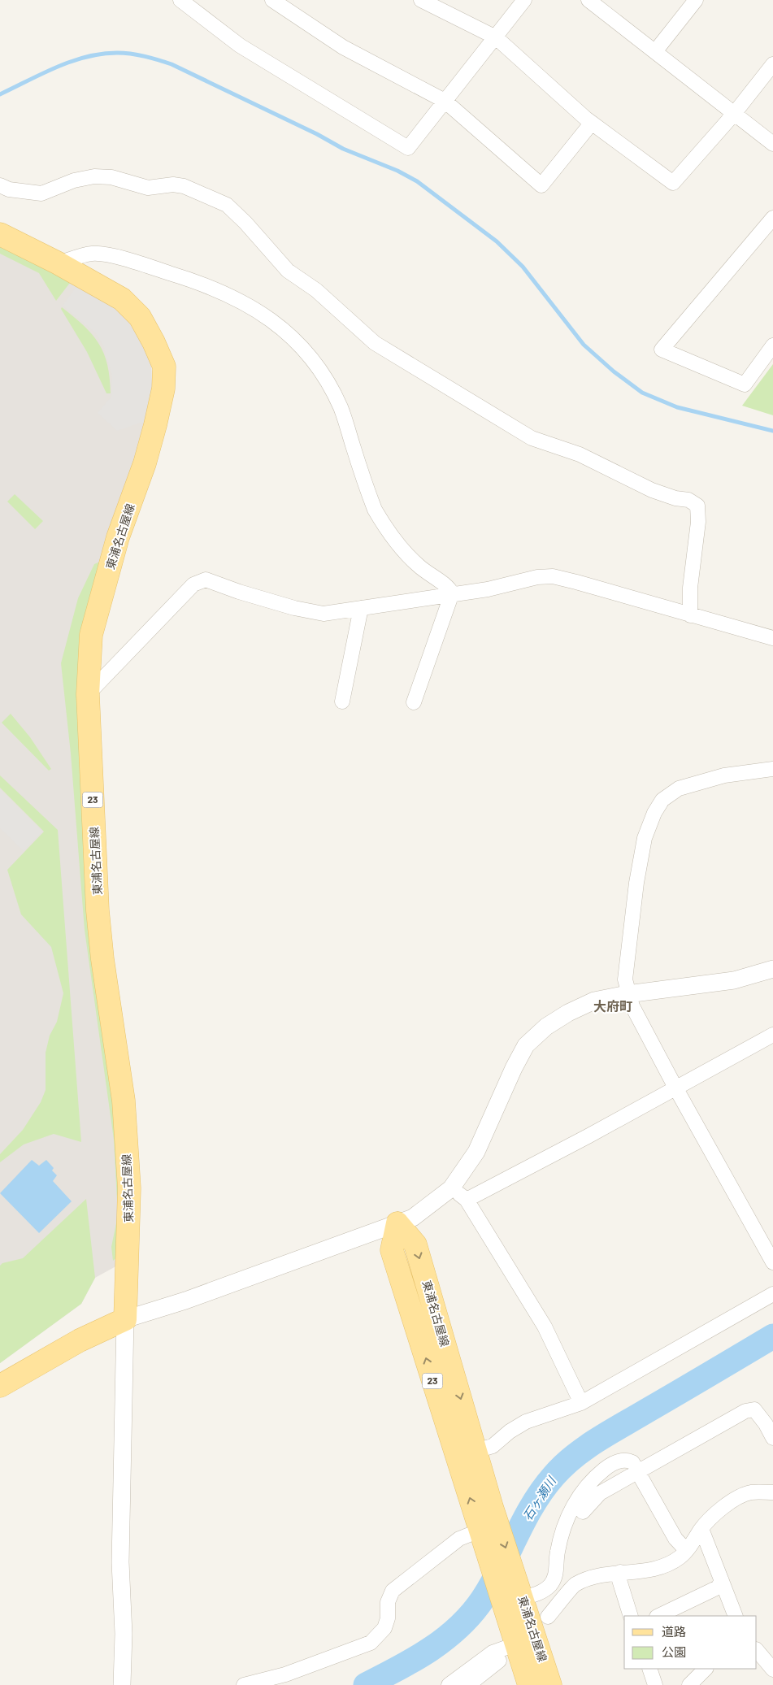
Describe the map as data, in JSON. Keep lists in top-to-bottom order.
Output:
{
  "streets": {
    "main road": ["東浦名古屋線", "23"]
  },
  "districts": ["大府町"],
  "water": ["石ヶ瀬川"],
  "legend": ["道路", "公園"]
}
